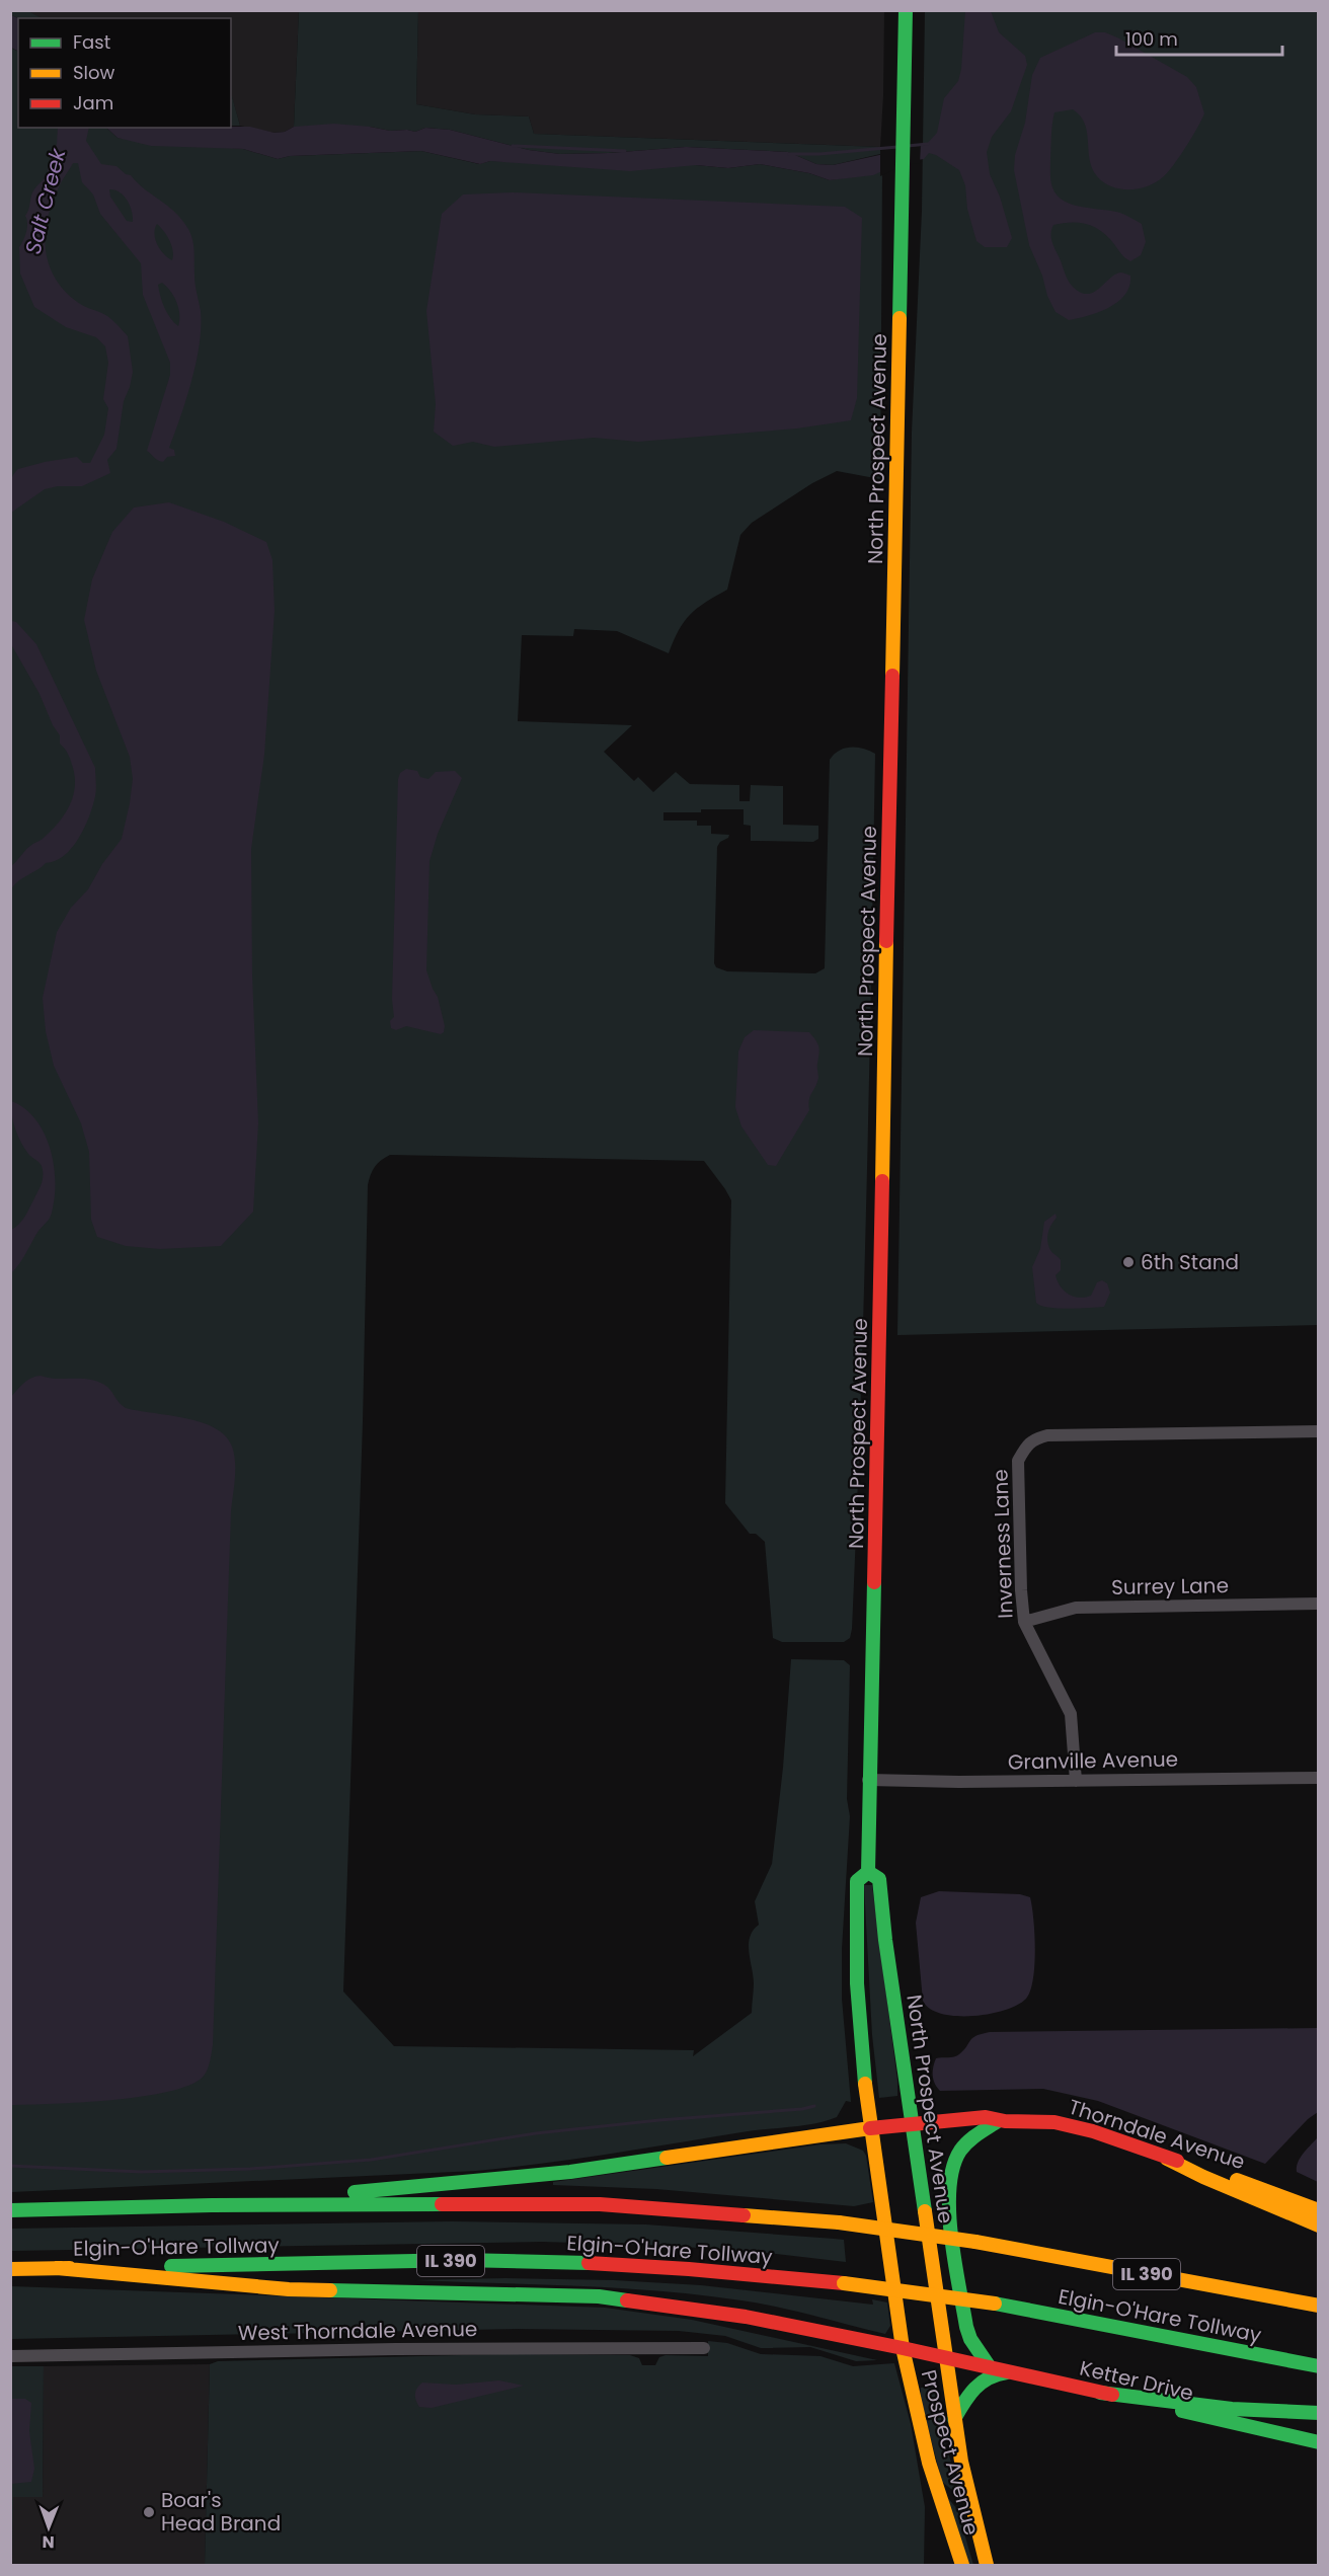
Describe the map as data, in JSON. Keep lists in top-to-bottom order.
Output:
{
  "streets": {
    "main road": [
      "North Prospect Avenue",
      "Thorndale Avenue",
      "Elgin-O'Hare Tollway",
      "IL 390",
      "Ketter Drive",
      "Prospect Avenue"
    ],
    "street": [
      "Inverness Lane",
      "Surrey Lane",
      "Granville Avenue",
      "West Thorndale Avenue"
    ]
  },
  "crossings": [
    ["North Prospect Avenue", "Granville Avenue"],
    ["North Prospect Avenue", "Thorndale Avenue"],
    ["North Prospect Avenue", "Ketter Drive"],
    ["North Prospect Avenue", "Prospect Avenue"],
    ["Inverness Lane", "Surrey Lane"],
    ["Inverness Lane", "Granville Avenue"],
    ["Thorndale Avenue", "Elgin-O'Hare Tollway"],
    ["Ketter Drive", "Prospect Avenue"]
  ],
  "water": ["Salt Creek"],
  "places": ["6th Stand", "Boar's Head Brand"],
  "legend": ["Fast", "Slow", "Jam"],
  "scale_bar": "100 m",
  "north": "bottom"
}
